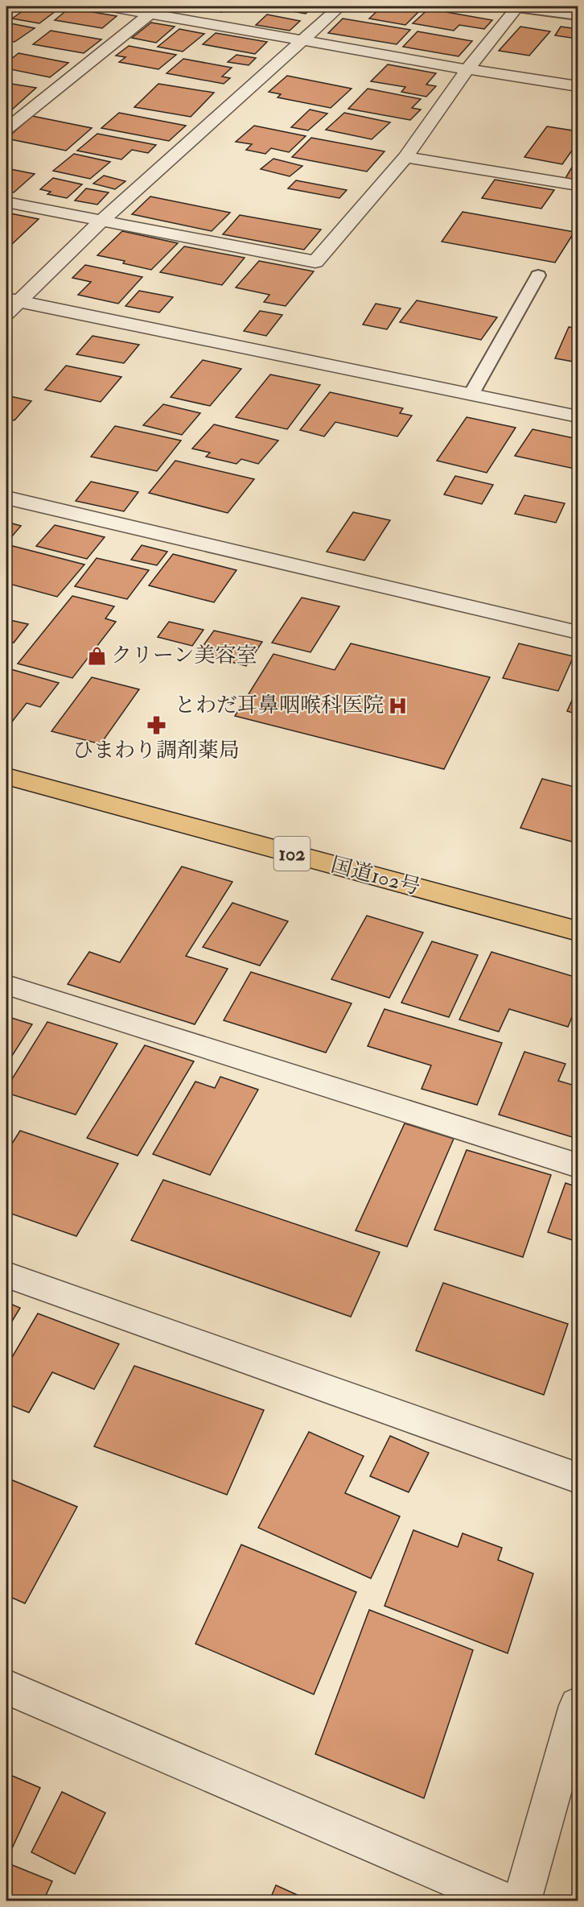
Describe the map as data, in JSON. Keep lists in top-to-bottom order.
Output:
{
  "streets": {
    "highway": ["102", "国道102号"]
  },
  "places": {
    "shop": ["クリーン美容室"],
    "hospital": ["とわだ耳鼻咽喉科医院"],
    "pharmacy": ["ひまわり調剤薬局"]
  }
}
